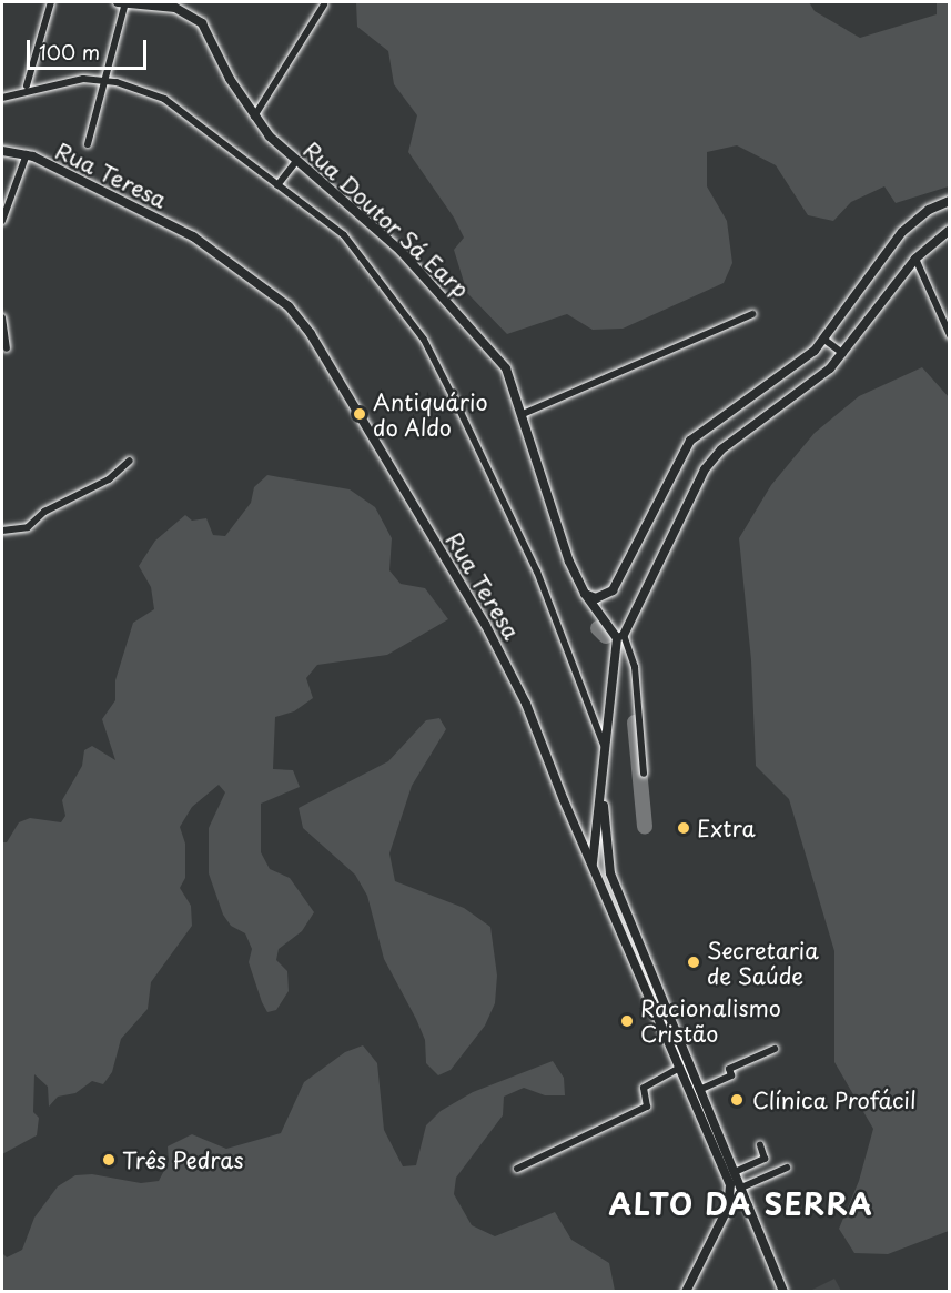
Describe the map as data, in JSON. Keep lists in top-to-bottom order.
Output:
{
  "streets": {
    "main road": ["Rua Teresa", "Rua Doutor Sá Earp"]
  },
  "districts": ["ALTO DA SERRA"],
  "places": [
    "Antiquário do Aldo",
    "Extra",
    "Secretaria de Saúde",
    "Racionalismo Cristão",
    "Clínica Profácil",
    "Três Pedras"
  ],
  "scale_bar": "100 m"
}
